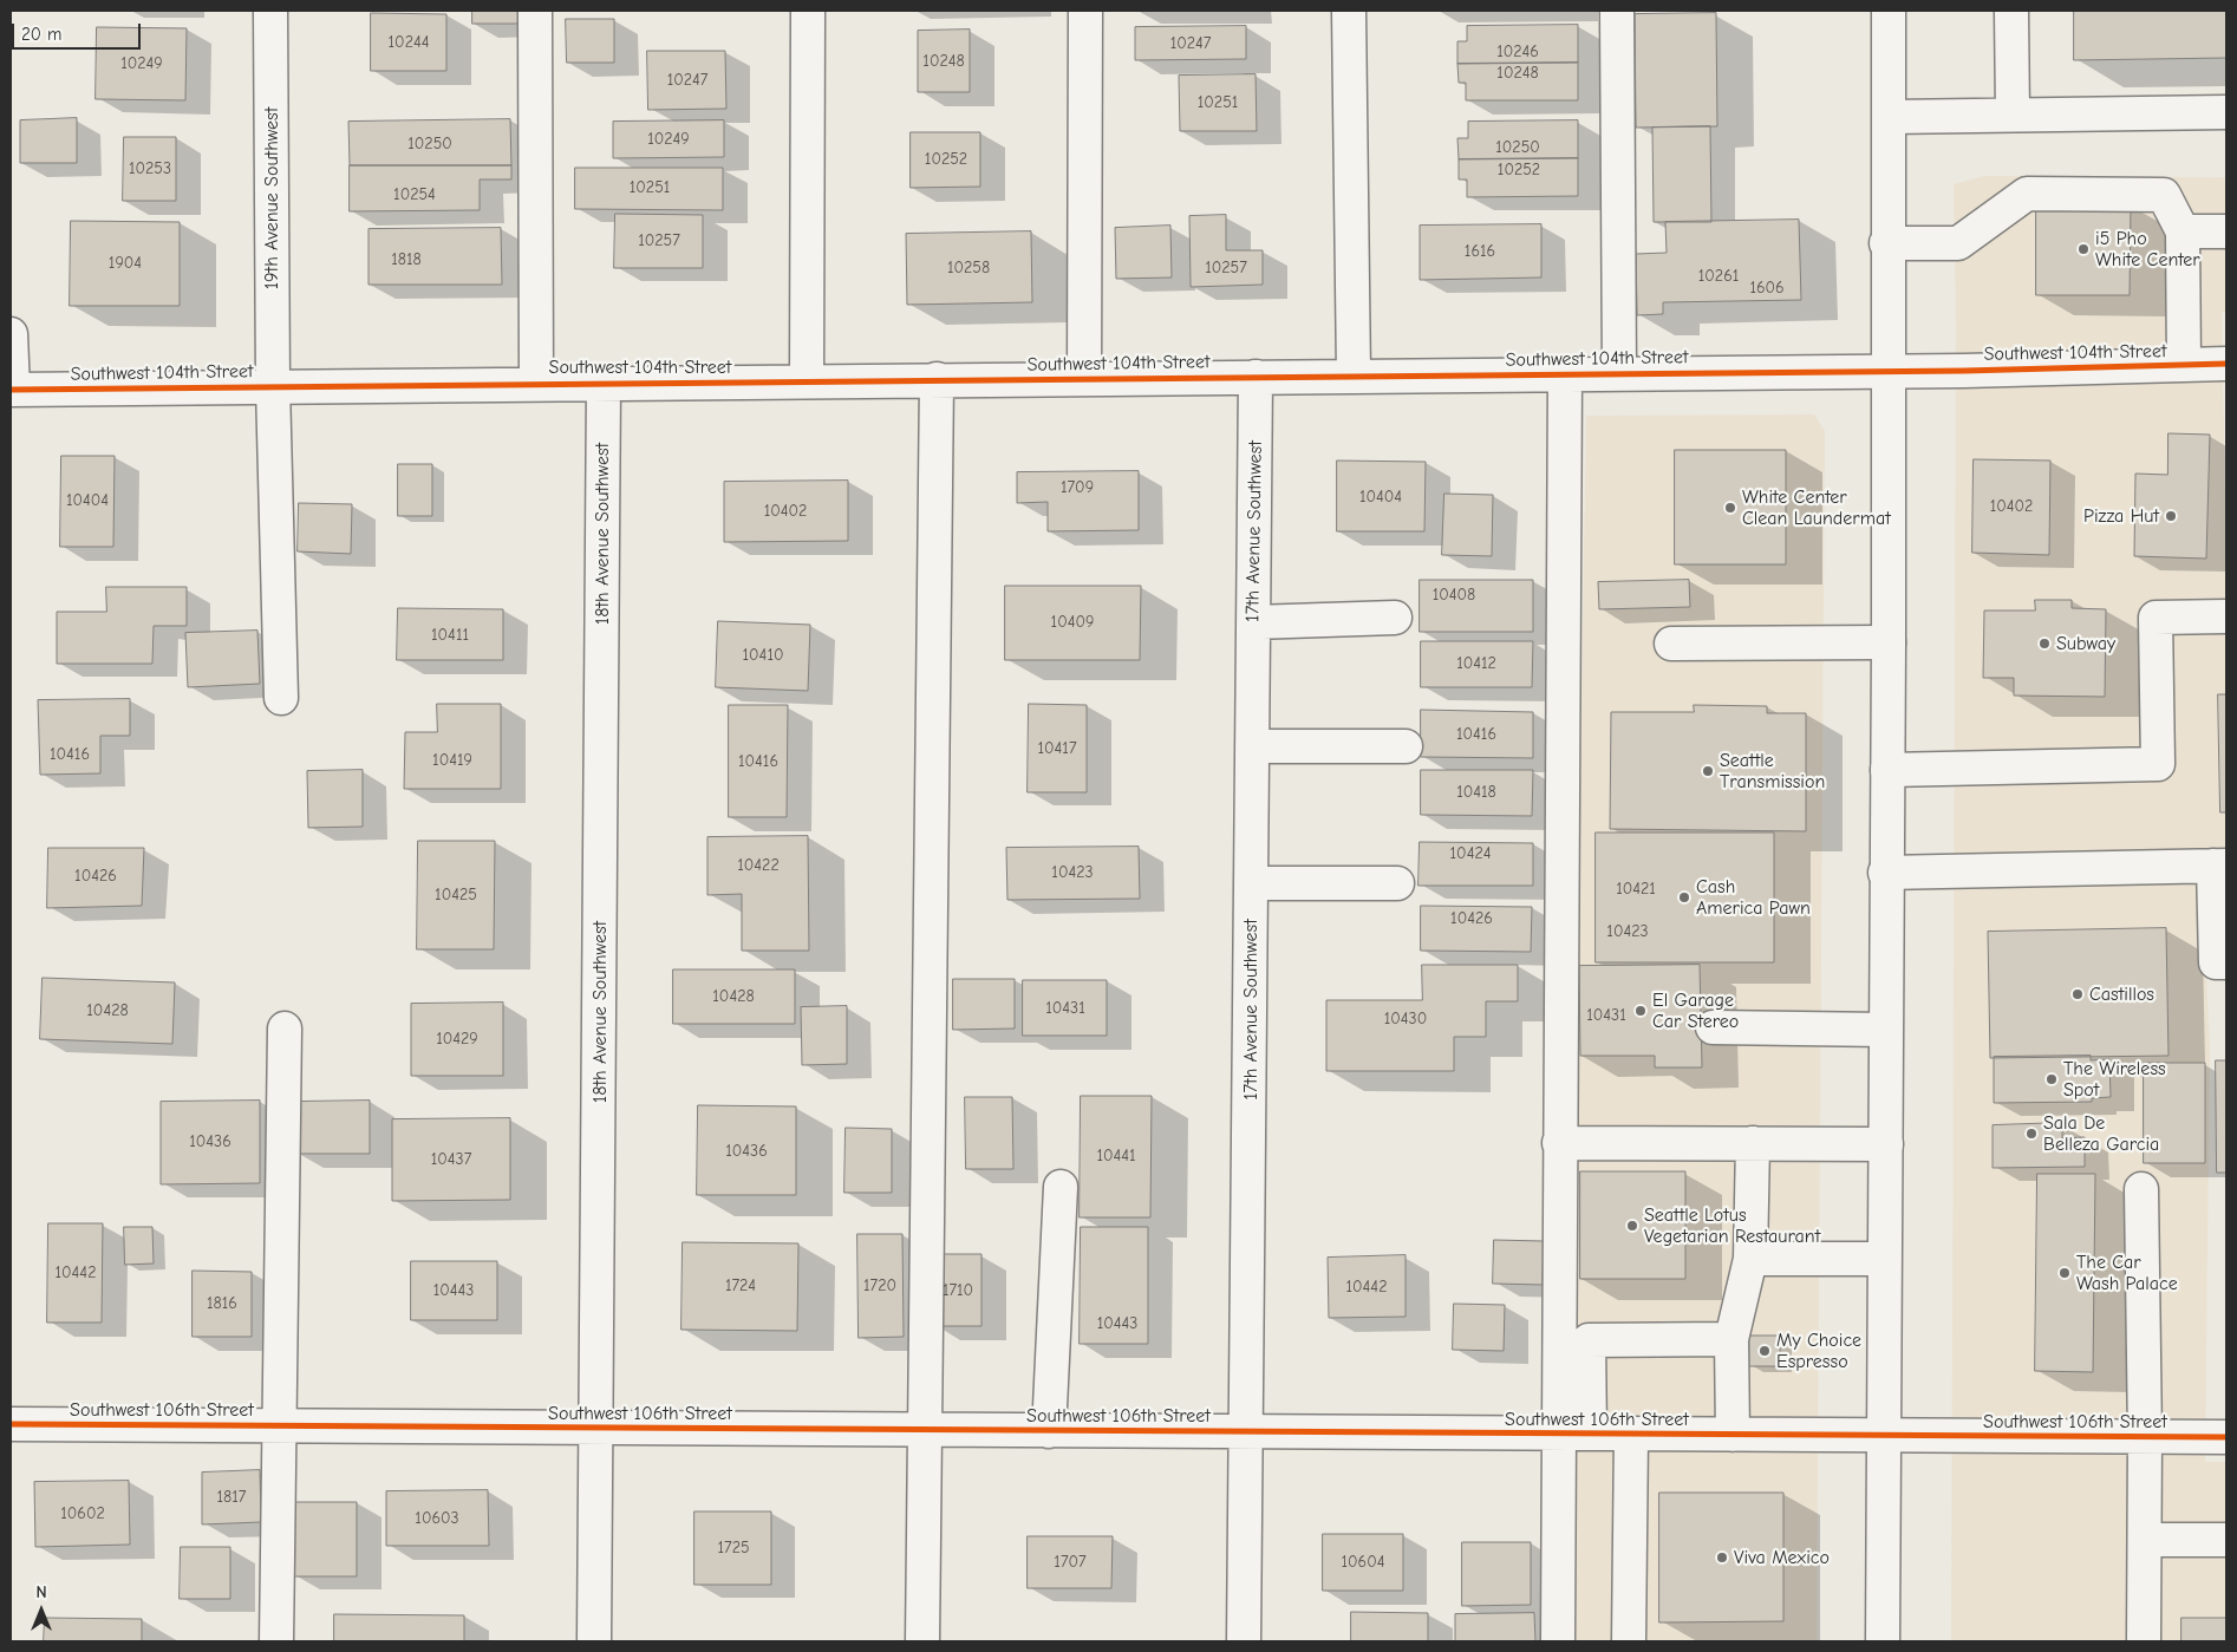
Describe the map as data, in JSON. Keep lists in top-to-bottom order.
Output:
{
  "streets": {
    "street": [
      "19th Avenue Southwest",
      "Southwest 104th Street",
      "17th Avenue Southwest",
      "18th Avenue Southwest",
      "Southwest 106th Street"
    ]
  },
  "crossings": [
    ["19th Avenue Southwest", "Southwest 104th Street"],
    ["Southwest 104th Street", "17th Avenue Southwest"],
    ["Southwest 104th Street", "18th Avenue Southwest"],
    ["17th Avenue Southwest", "Southwest 106th Street"],
    ["18th Avenue Southwest", "Southwest 106th Street"]
  ],
  "places": [
    "i5 Pho White Center",
    "White Center Clean Laundermat",
    "Pizza Hut",
    "Subway",
    "Seattle Transmission",
    "Cash America Pawn",
    "Castillos",
    "El Garage Car Stereo",
    "The Wireless Spot",
    "Sala De Belleza Garcia",
    "Seattle Lotus Vegetarian Restaurant",
    "The Car Wash Palace",
    "My Choice Espresso",
    "Viva Mexico"
  ],
  "house_numbers": [
    "10244",
    "10247",
    "10246",
    "10248",
    "10249",
    "10248",
    "10247",
    "10251",
    "10249",
    "10250",
    "10250",
    "10252",
    "10253",
    "10252",
    "10251",
    "10254",
    "10257",
    "1616",
    "1818",
    "1904",
    "10258",
    "10257",
    "10261",
    "1606",
    "1709",
    "10404",
    "10404",
    "10402",
    "10402",
    "10408",
    "10409",
    "10411",
    "10410",
    "10412",
    "10416",
    "10417",
    "10416",
    "10419",
    "10416",
    "10418",
    "10424",
    "10422",
    "10423",
    "10426",
    "10421",
    "10425",
    "10426",
    "10423",
    "10428",
    "10431",
    "10428",
    "10431",
    "10430",
    "10429",
    "10436",
    "10436",
    "10441",
    "10437",
    "10442",
    "1724",
    "1720",
    "10442",
    "10443",
    "1710",
    "1816",
    "10443",
    "1817",
    "10602",
    "10603",
    "1725",
    "1707",
    "10604"
  ],
  "scale_bar": "20 m",
  "north": "top"
}
